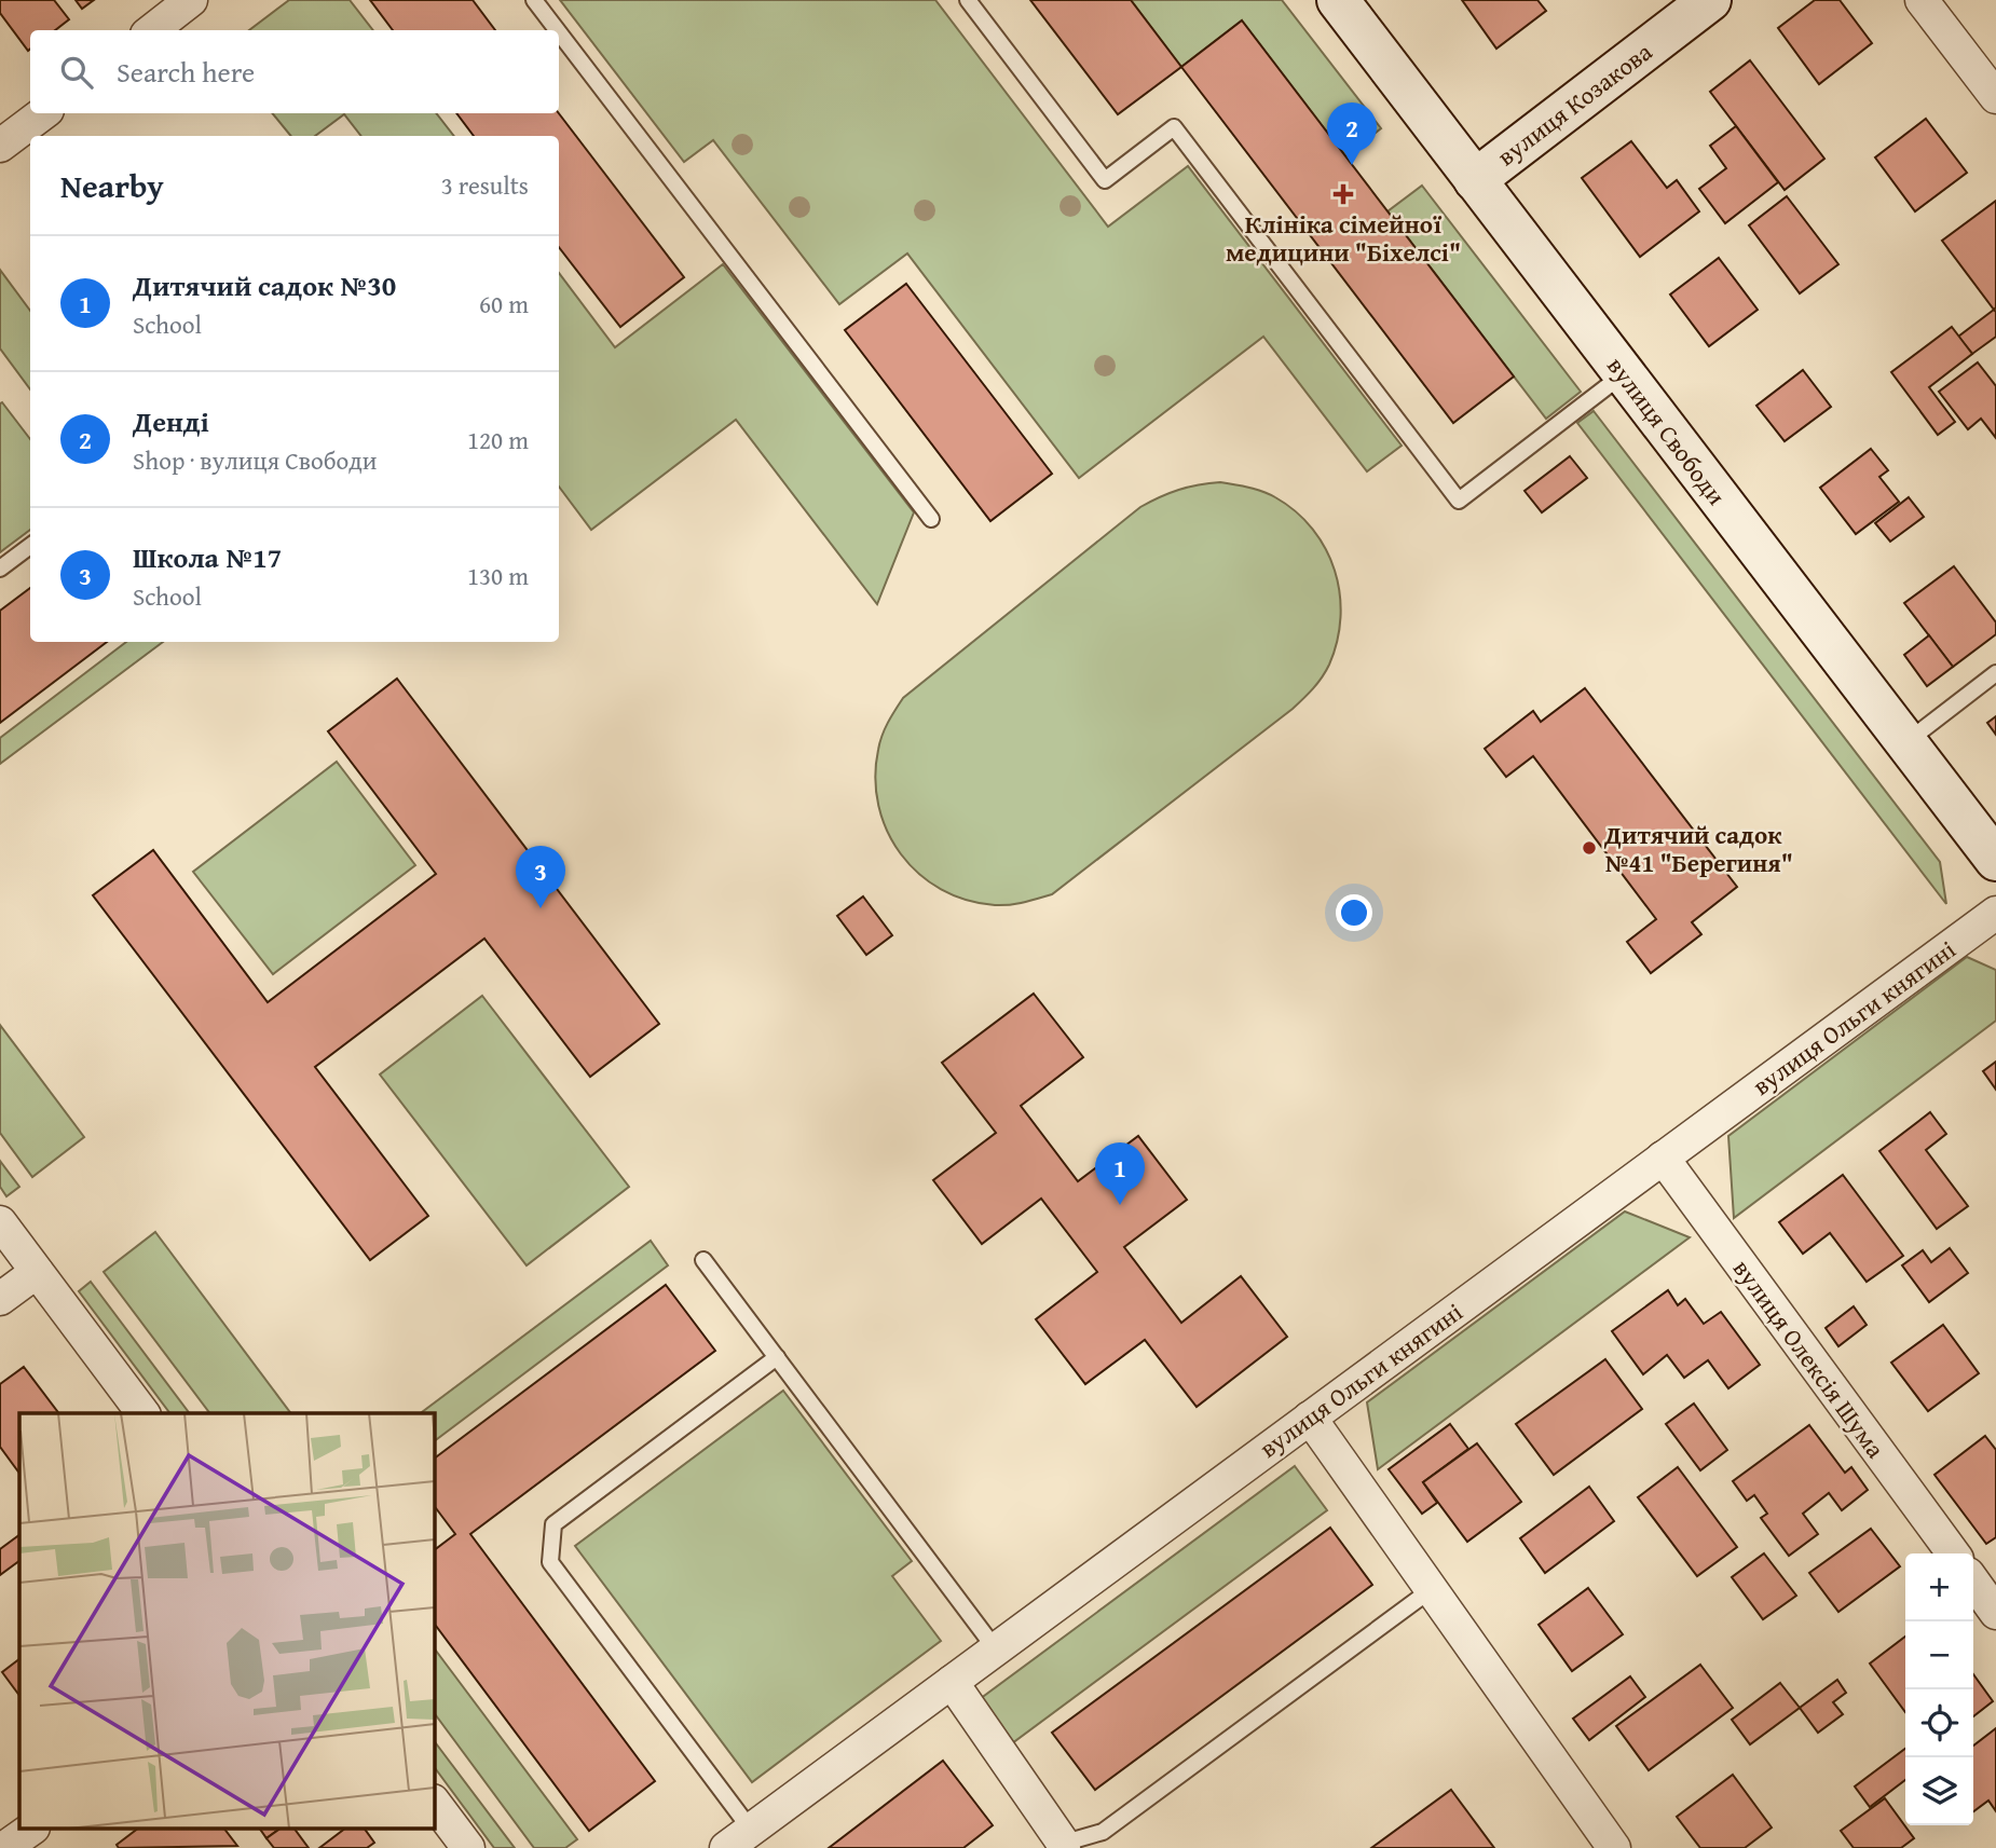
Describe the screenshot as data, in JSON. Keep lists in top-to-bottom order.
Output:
{
  "streets": {
    "street": [
      "вулиця Козакова",
      "вулиця Свободи",
      "вулиця Ольги княгині",
      "вулиця Олексія Шума"
    ]
  },
  "crossings": [
    ["вулиця Козакова", "вулиця Свободи"],
    ["вулиця Ольги княгині", "вулиця Олексія Шума"]
  ],
  "places": {
    "health": ["Клініка сімейної медицини \"Біхелсі\""],
    "other": ["Дитячий садок №41 \"Берегиня\""]
  },
  "page": {
    "search": "Search here",
    "pins": ["2", "3", "1"],
    "heading": ["Nearby", "3 results"],
    "list": [
      {
        "mark": "1",
        "name": "Дитячий садок №30",
        "note": "School",
        "value": "60 m"
      },
      {
        "mark": "2",
        "name": "Денді",
        "note": "Shop · вулиця Свободи",
        "value": "120 m"
      },
      {
        "mark": "3",
        "name": "Школа №17",
        "note": "School",
        "value": "130 m"
      }
    ],
    "map_buttons": ["+", "−"]
  }
}
